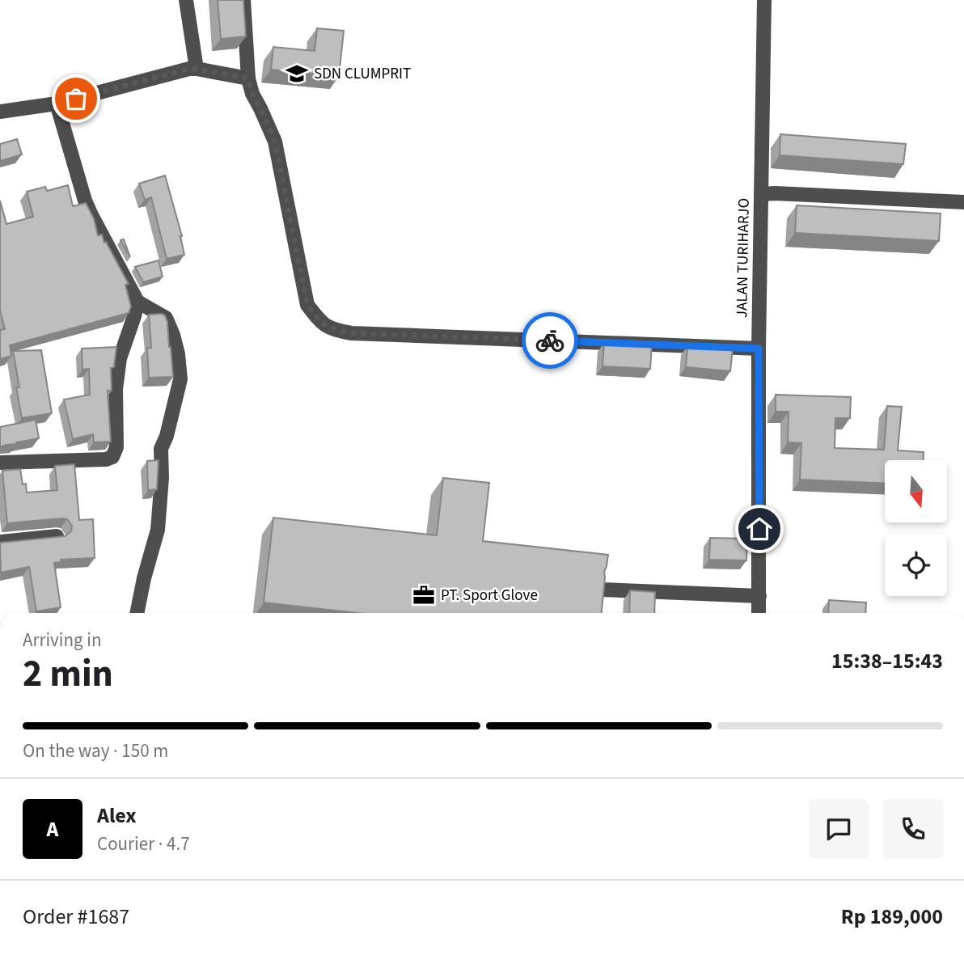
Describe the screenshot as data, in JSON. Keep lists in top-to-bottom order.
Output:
{
  "streets": {
    "street": ["JALAN TURIHARJO"]
  },
  "places": {
    "school or university": ["SDN CLUMPRIT"],
    "office": ["PT. Sport Glove"]
  },
  "north": "bottom",
  "page": {
    "heading": ["2 min", "Arriving in", "15:38–15:43"],
    "panel": [
      "Alex",
      "Courier · 4.7",
      "Order #1687",
      "Rp 189,000"
    ],
    "bar": "On the way · 150 m",
    "round": "A"
  }
}
